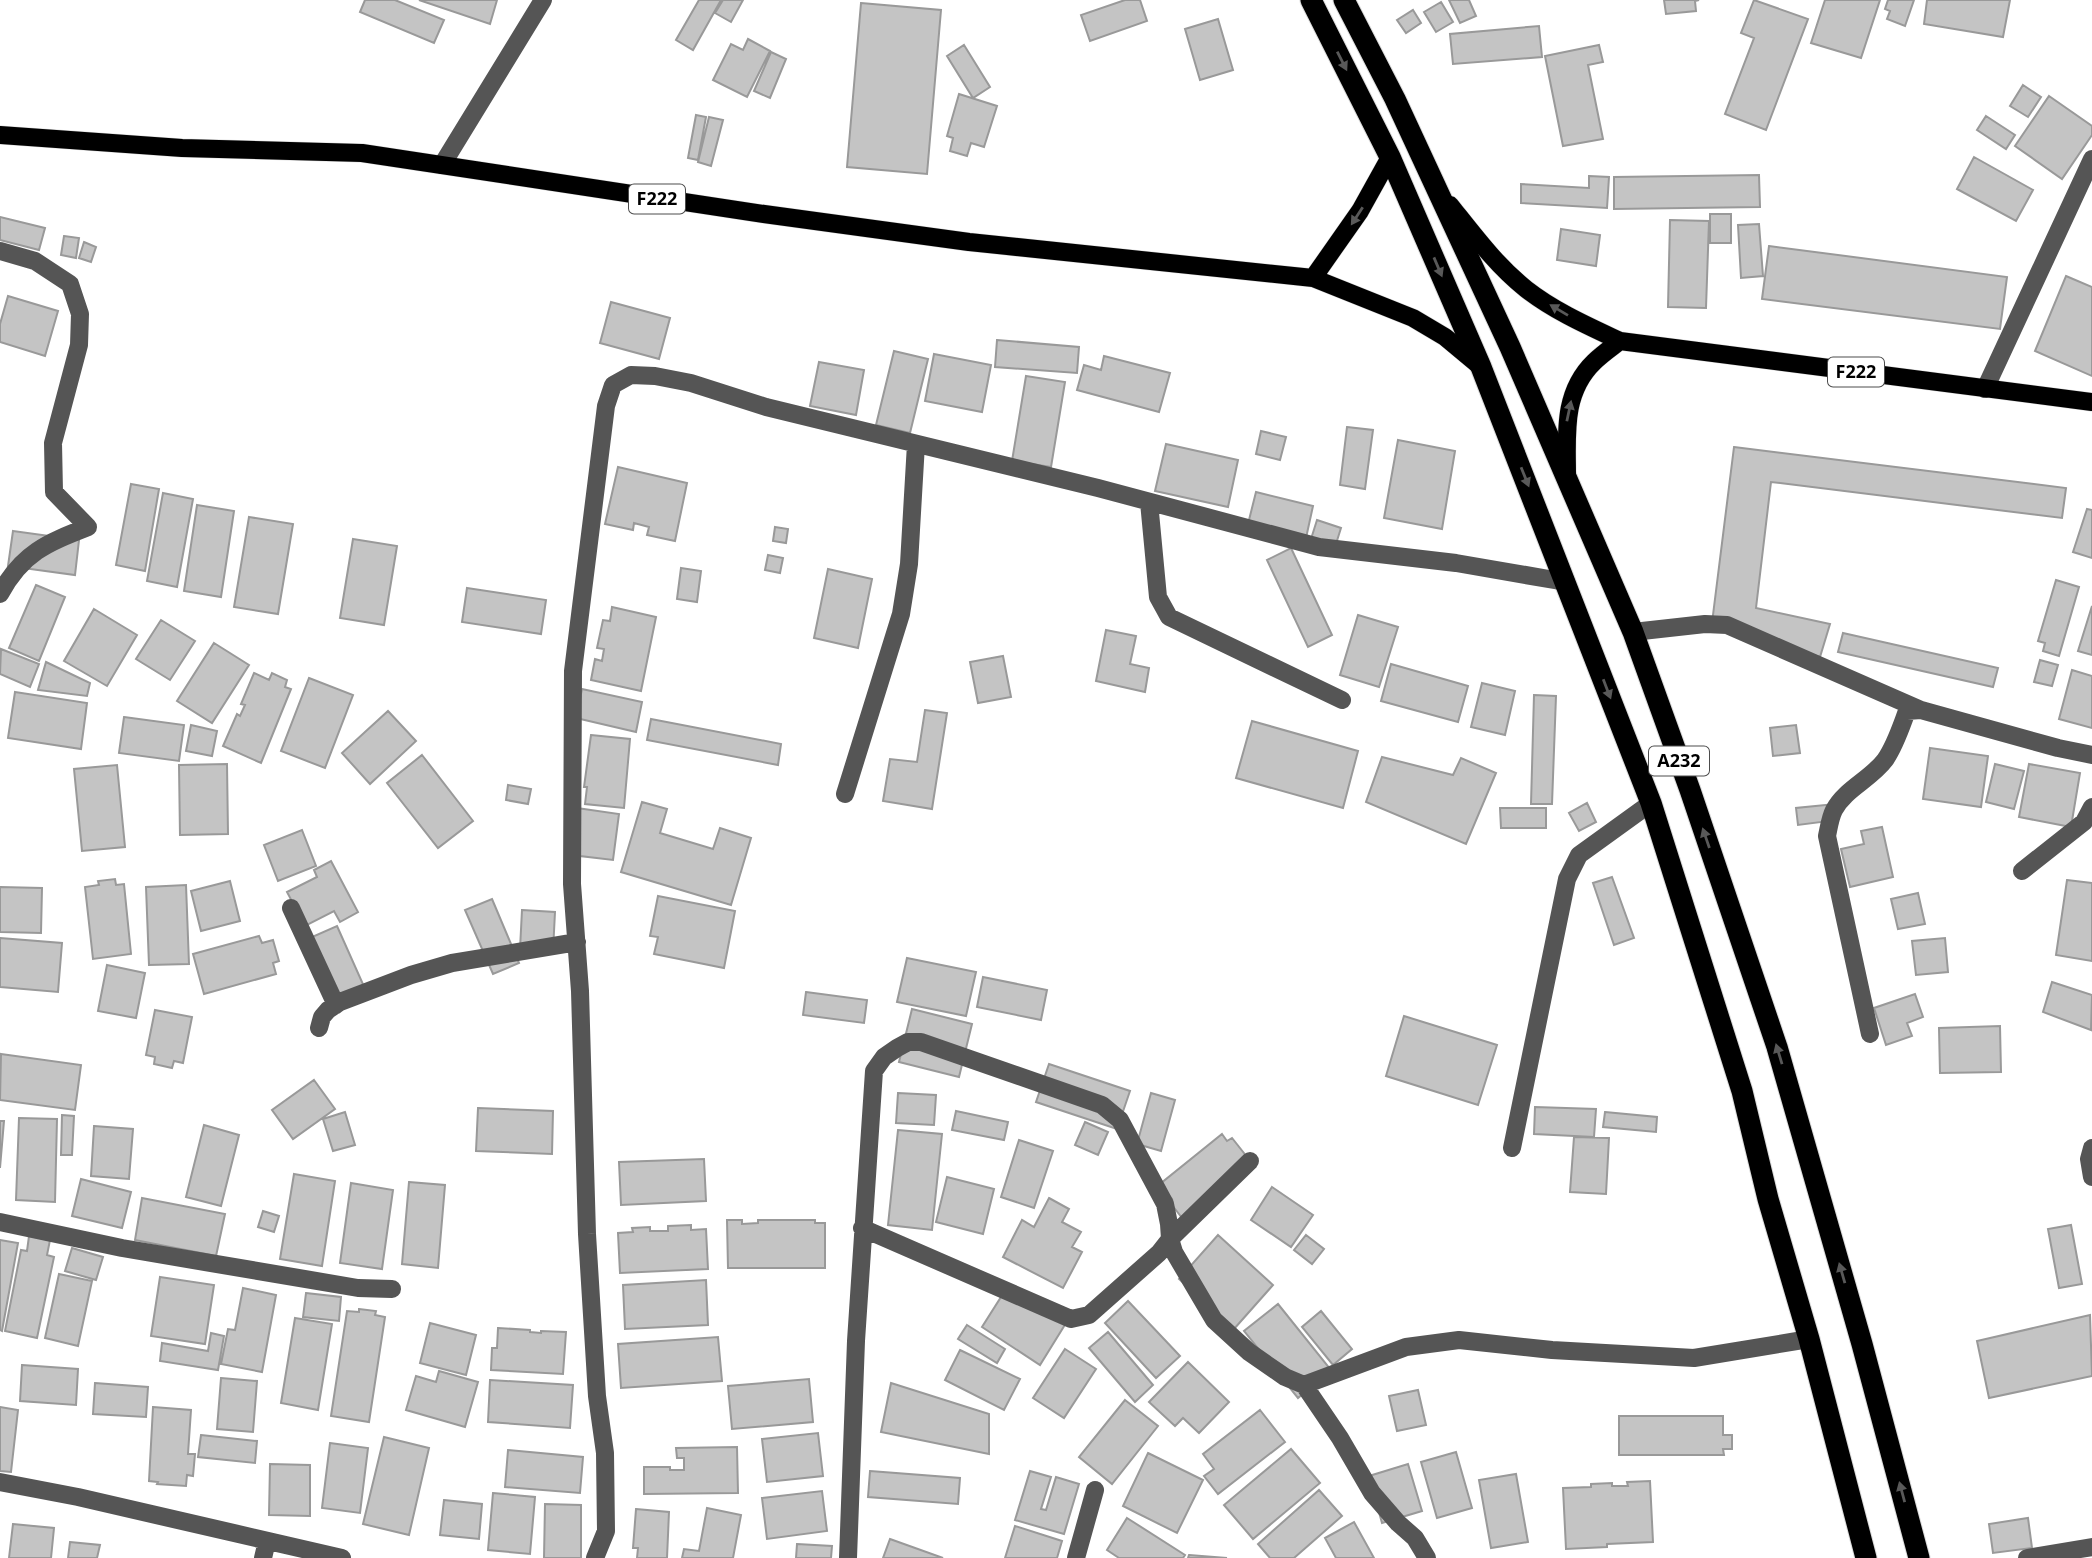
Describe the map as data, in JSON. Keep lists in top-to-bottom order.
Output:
{
  "streets": {
    "highway": ["A232"],
    "main road": ["F222"]
  },
  "crossings": [
    ["F222", "A232"]
  ]
}
